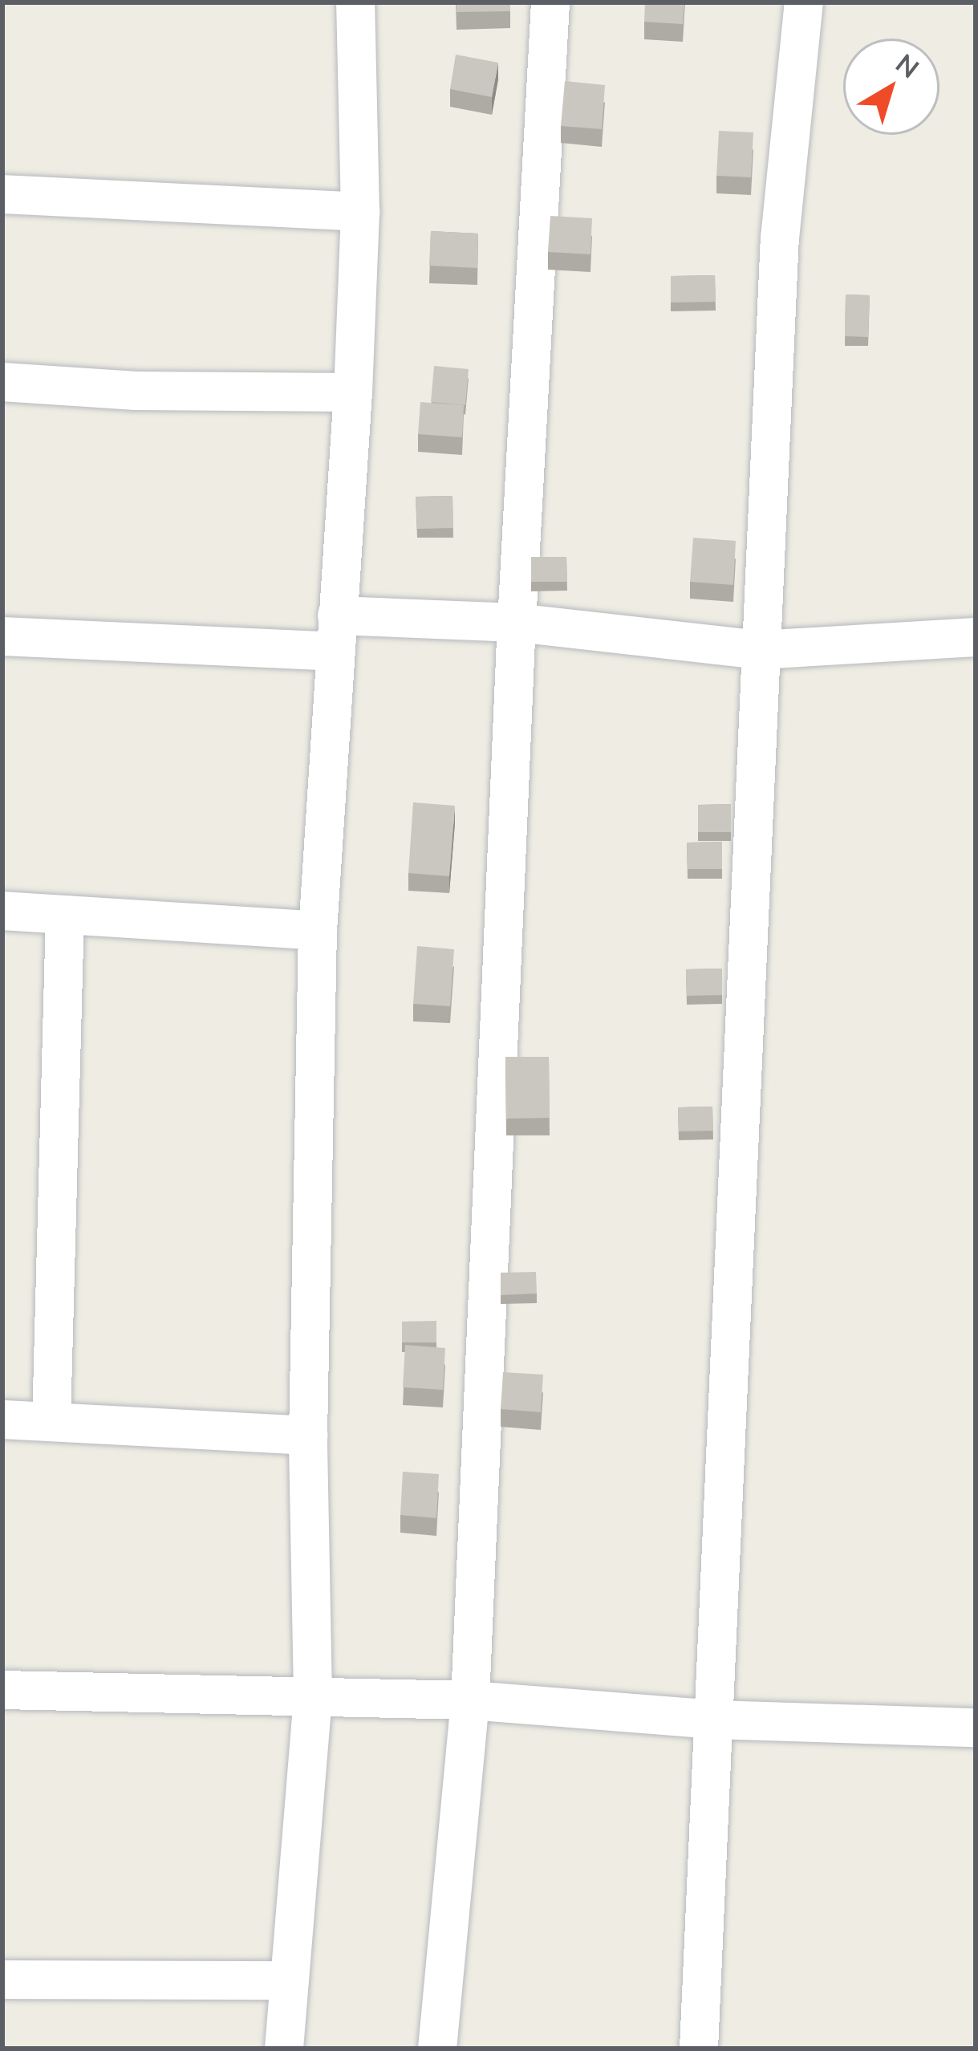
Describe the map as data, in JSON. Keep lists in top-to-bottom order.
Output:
{
  "north": "top right"
}
